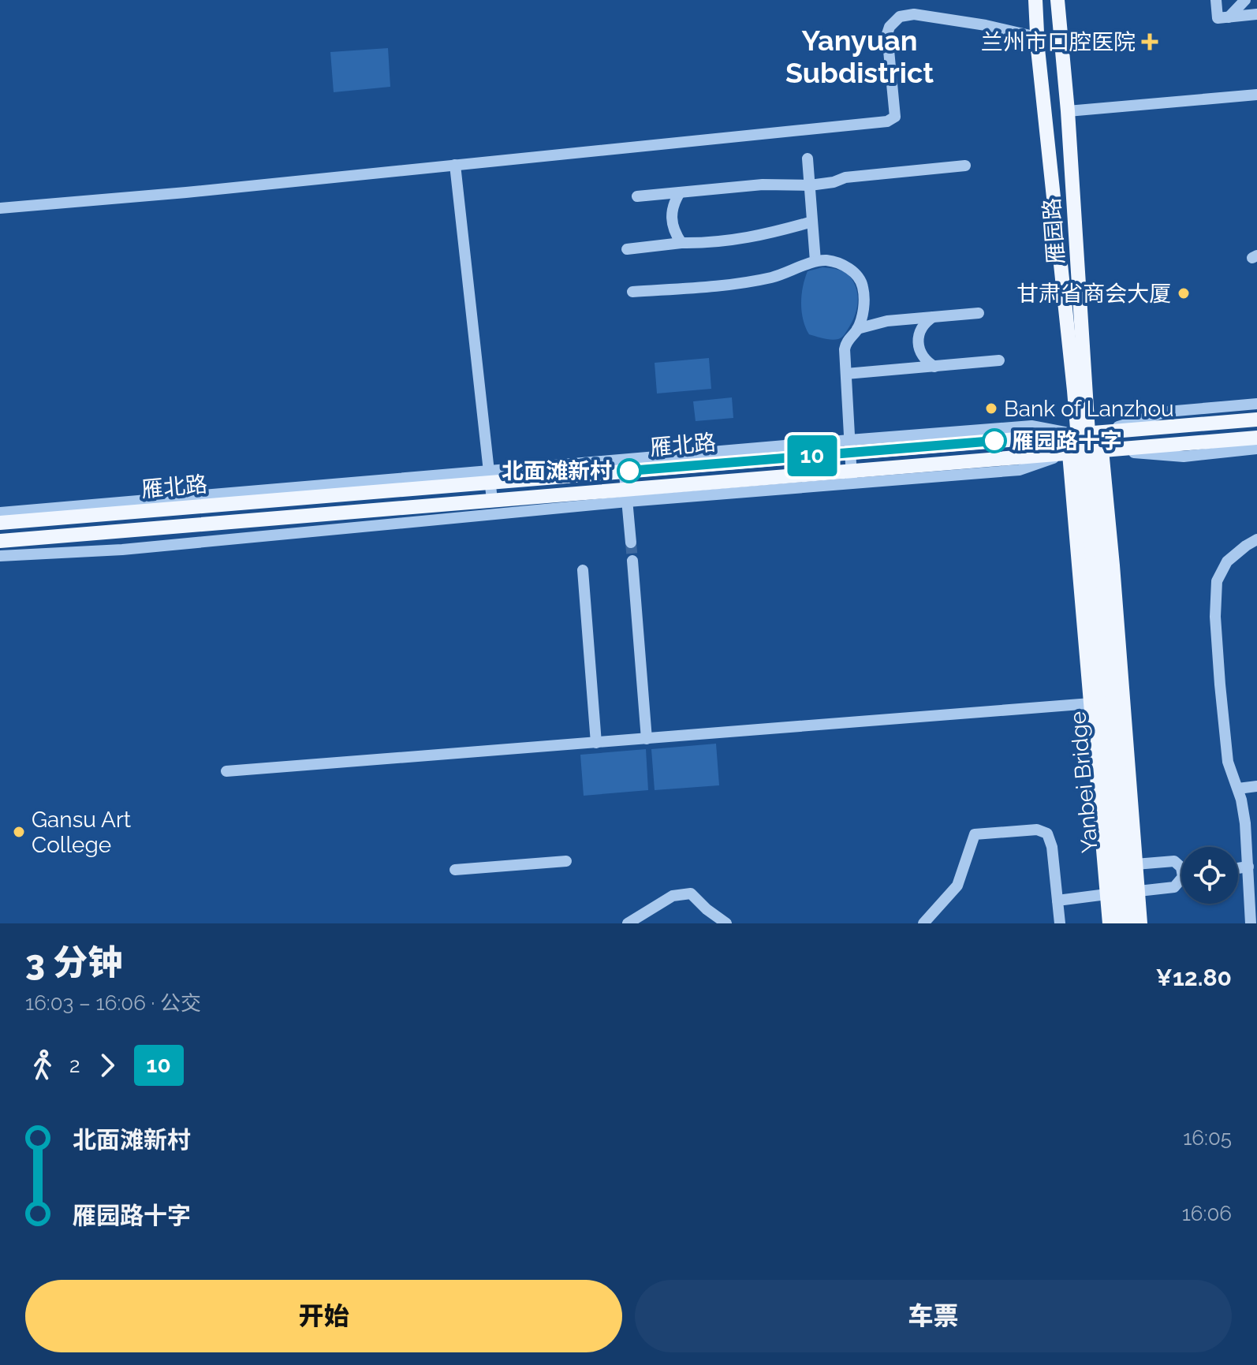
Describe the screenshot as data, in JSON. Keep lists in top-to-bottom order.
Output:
{
  "streets": {
    "main road": ["雁园路", "雁北路", "Yanbei Bridge"]
  },
  "crossings": [
    ["雁园路", "雁北路"],
    ["雁园路", "Yanbei Bridge"]
  ],
  "districts": ["Yanyuan Subdistrict"],
  "places": {
    "health": ["兰州市口腔医院"],
    "other": [
      "甘肃省商会大厦",
      "Bank of Lanzhou",
      "雁园路十字",
      "北面滩新村",
      "Gansu Art College"
    ]
  },
  "lines": ["bus line 10"],
  "page": {
    "on_map": "10",
    "heading": ["3 分钟", "16:03 – 16:06 · 公交", "¥12.80"],
    "legs": ["2", "10"],
    "list": [
      {
        "name": "北面滩新村",
        "value": "16:05"
      },
      {
        "name": "雁园路十字",
        "value": "16:06"
      }
    ],
    "buttons": ["开始", "车票"]
  }
}
